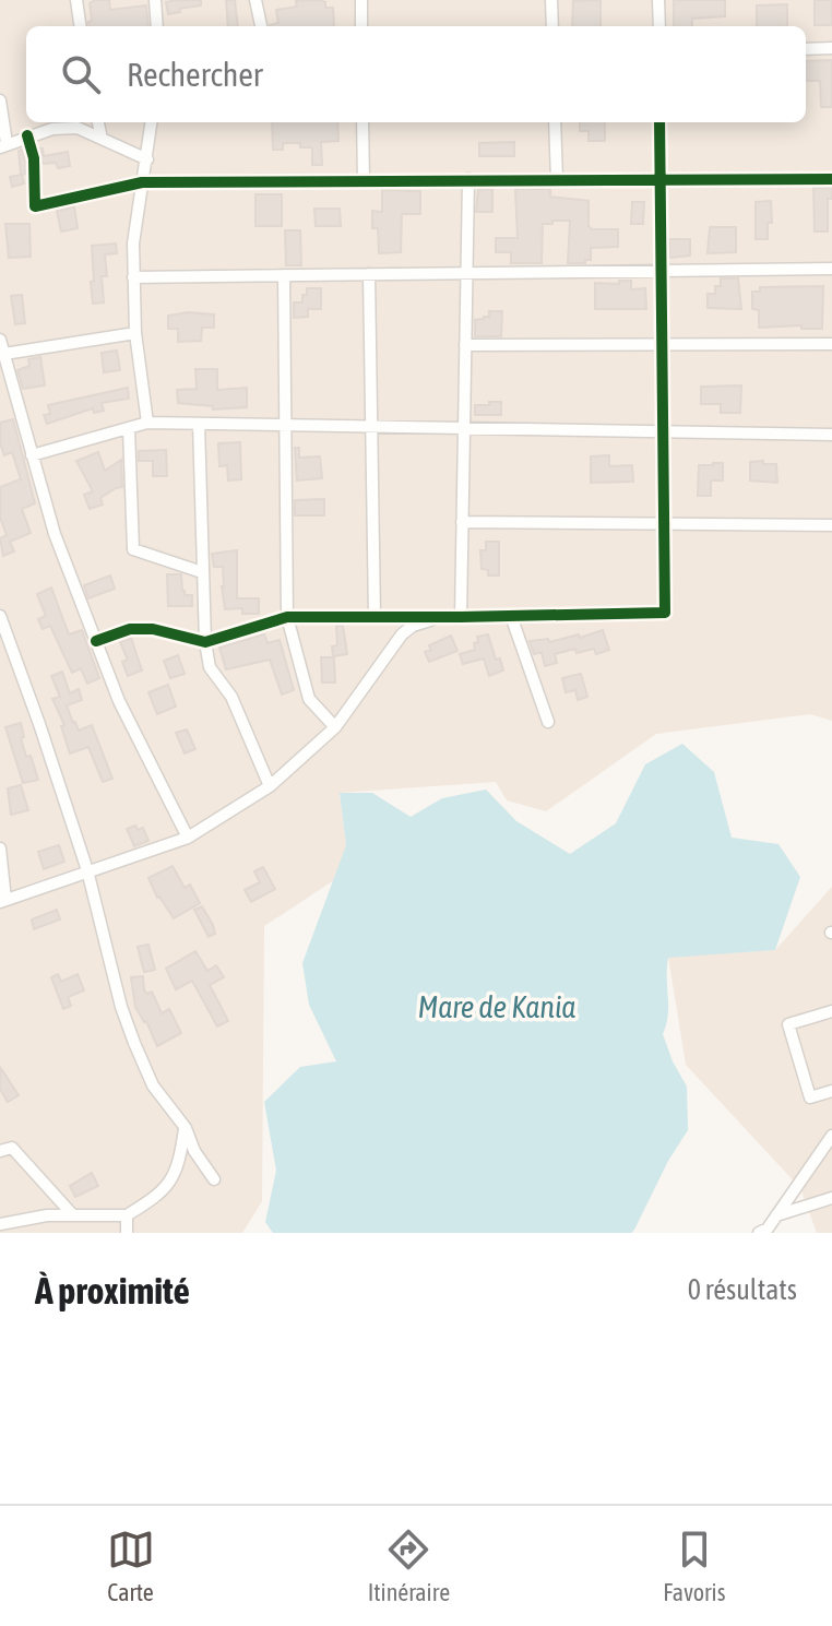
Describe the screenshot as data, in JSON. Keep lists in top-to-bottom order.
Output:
{
  "water": ["Mare de Kania"],
  "page": {
    "search": "Rechercher",
    "heading": ["À proximité", "0 résultats"],
    "nav": ["Carte", "Itinéraire", "Favoris"]
  }
}
